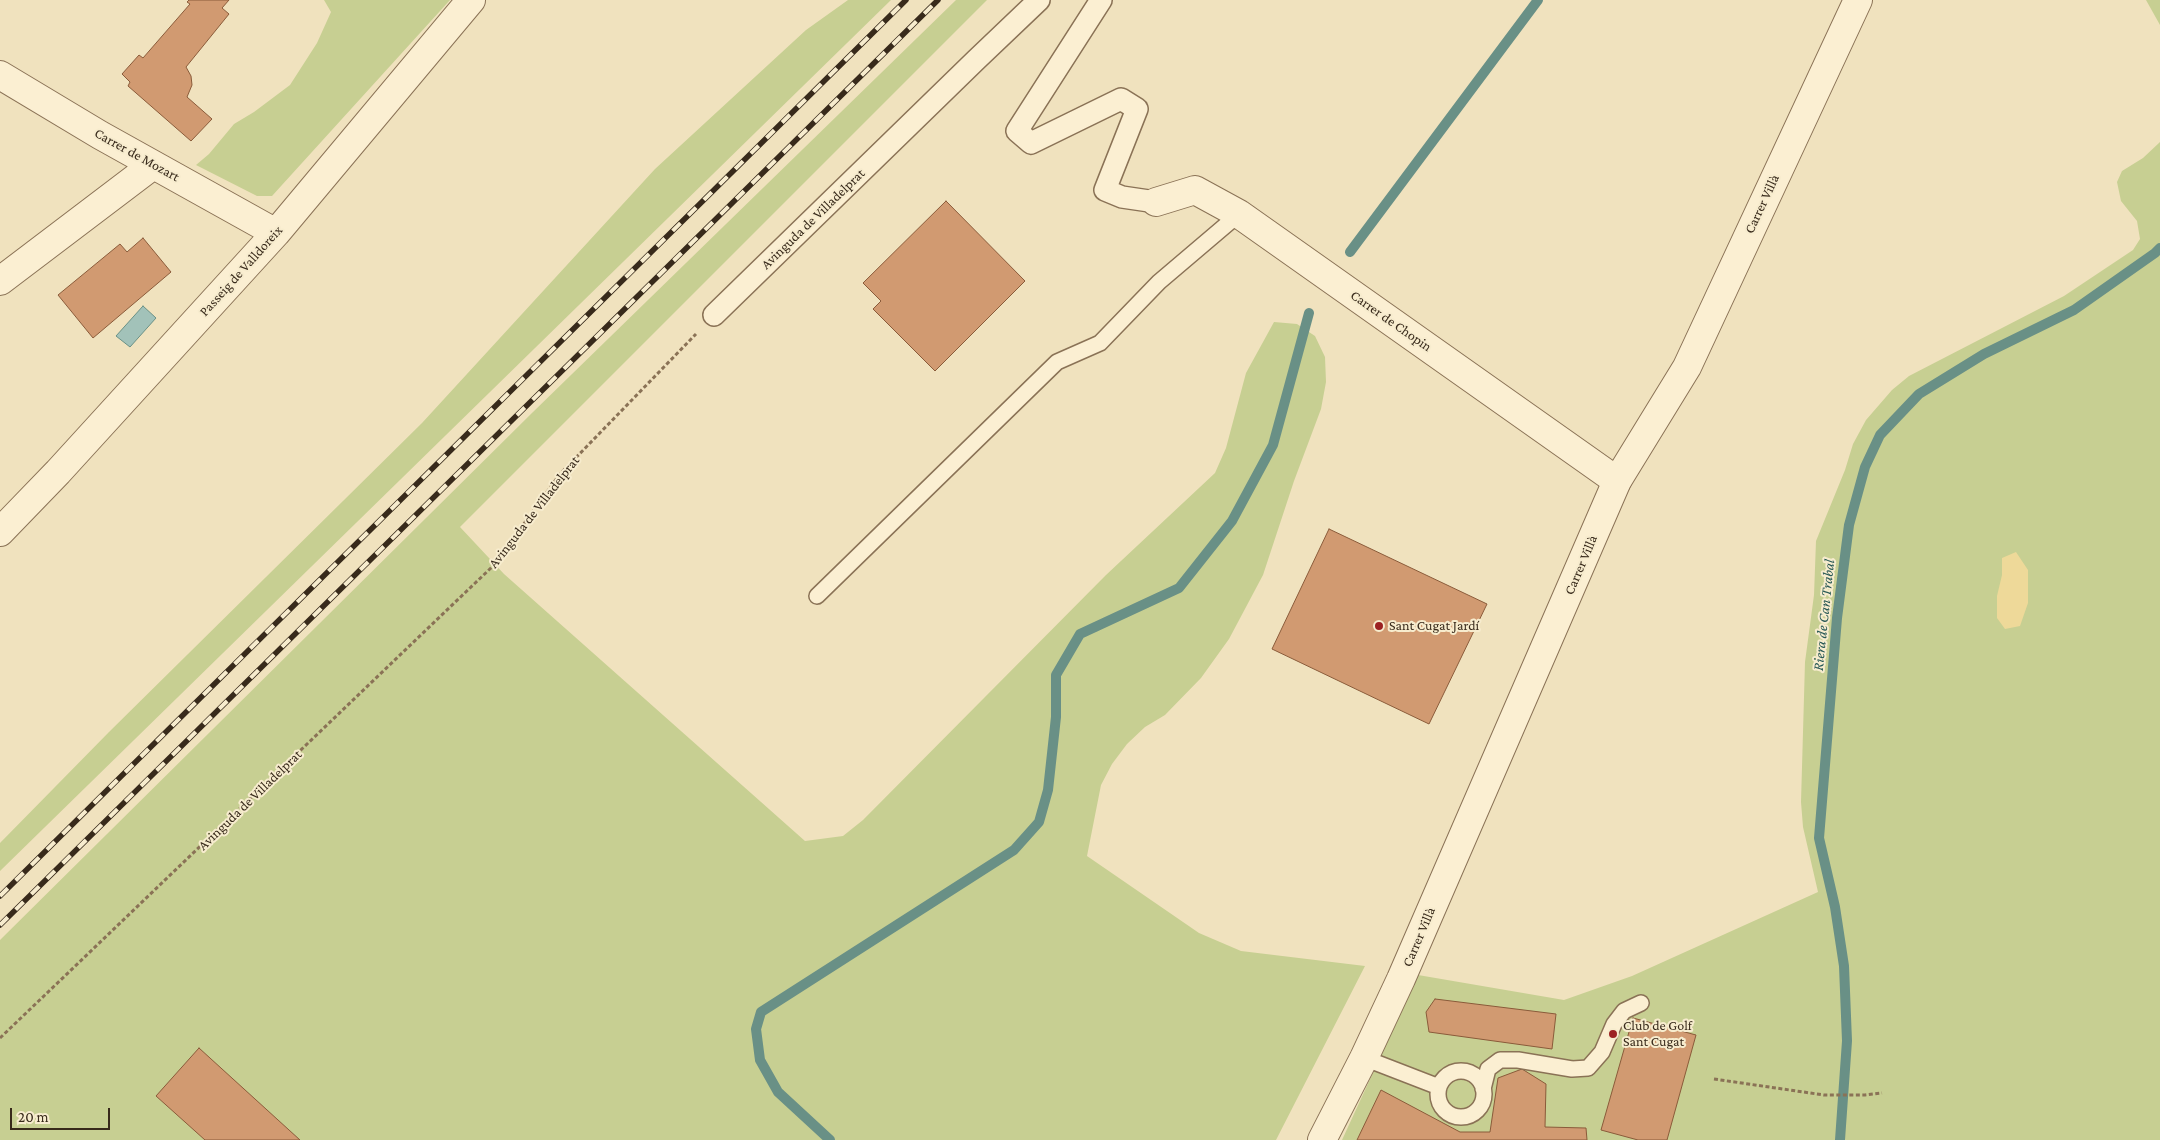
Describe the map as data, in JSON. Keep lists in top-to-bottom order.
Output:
{
  "streets": {
    "street": [
      "Carrer de Mozart",
      "Carrer Villà",
      "Avinguda de Villadelprat",
      "Passeig de Valldoreix",
      "Carrer de Chopin"
    ]
  },
  "crossings": [
    ["Carrer de Mozart", "Passeig de Valldoreix"],
    ["Carrer Villà", "Carrer de Chopin"]
  ],
  "water": ["Riera de Can Trabal"],
  "places": ["Sant Cugat Jardí", "Club de Golf Sant Cugat"],
  "scale_bar": "20 m"
}
